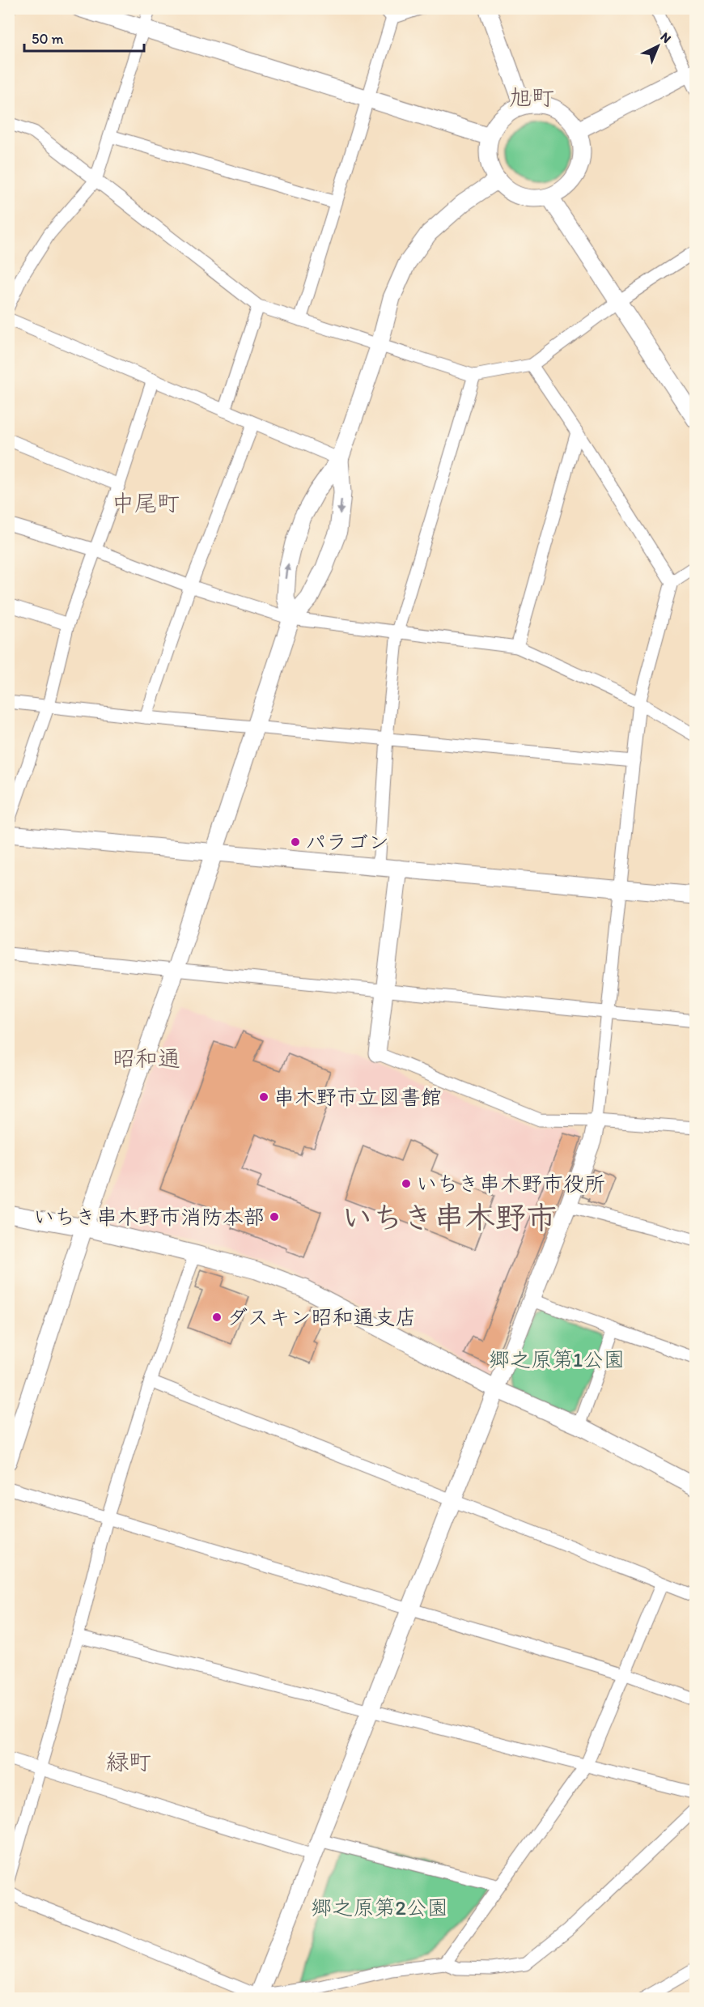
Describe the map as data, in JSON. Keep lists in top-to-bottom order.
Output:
{
  "districts": [
    "旭町",
    "中尾町",
    "昭和通",
    "いちき串木野市",
    "緑町"
  ],
  "parks": ["郷之原第1公園", "郷之原第2公園"],
  "places": [
    "パラゴン",
    "串木野市立図書館",
    "いちき串木野市役所",
    "いちき串木野市消防本部",
    "ダスキン昭和通支店"
  ],
  "scale_bar": "50 m",
  "north": "top right"
}
